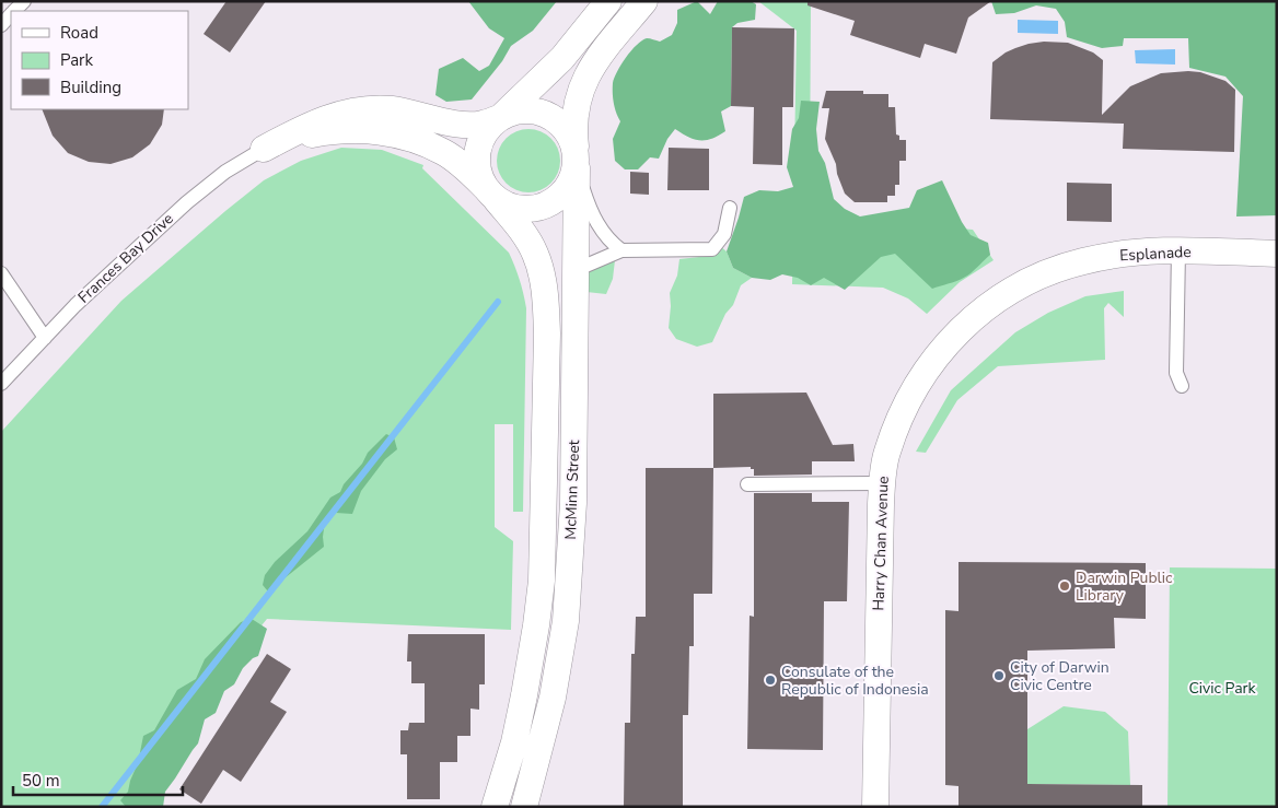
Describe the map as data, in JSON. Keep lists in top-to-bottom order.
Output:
{
  "streets": {
    "street": [
      "Esplanade",
      "Frances Bay Drive",
      "McMinn Street",
      "Harry Chan Avenue"
    ]
  },
  "crossings": [
    ["Esplanade", "Harry Chan Avenue"],
    ["Frances Bay Drive", "McMinn Street"]
  ],
  "parks": ["Civic Park"],
  "places": ["Darwin Public Library", "City of Darwin Civic Centre", "Consulate of the Republic of Indonesia"],
  "legend": ["Road", "Park", "Building"],
  "scale_bar": "50 m"
}
